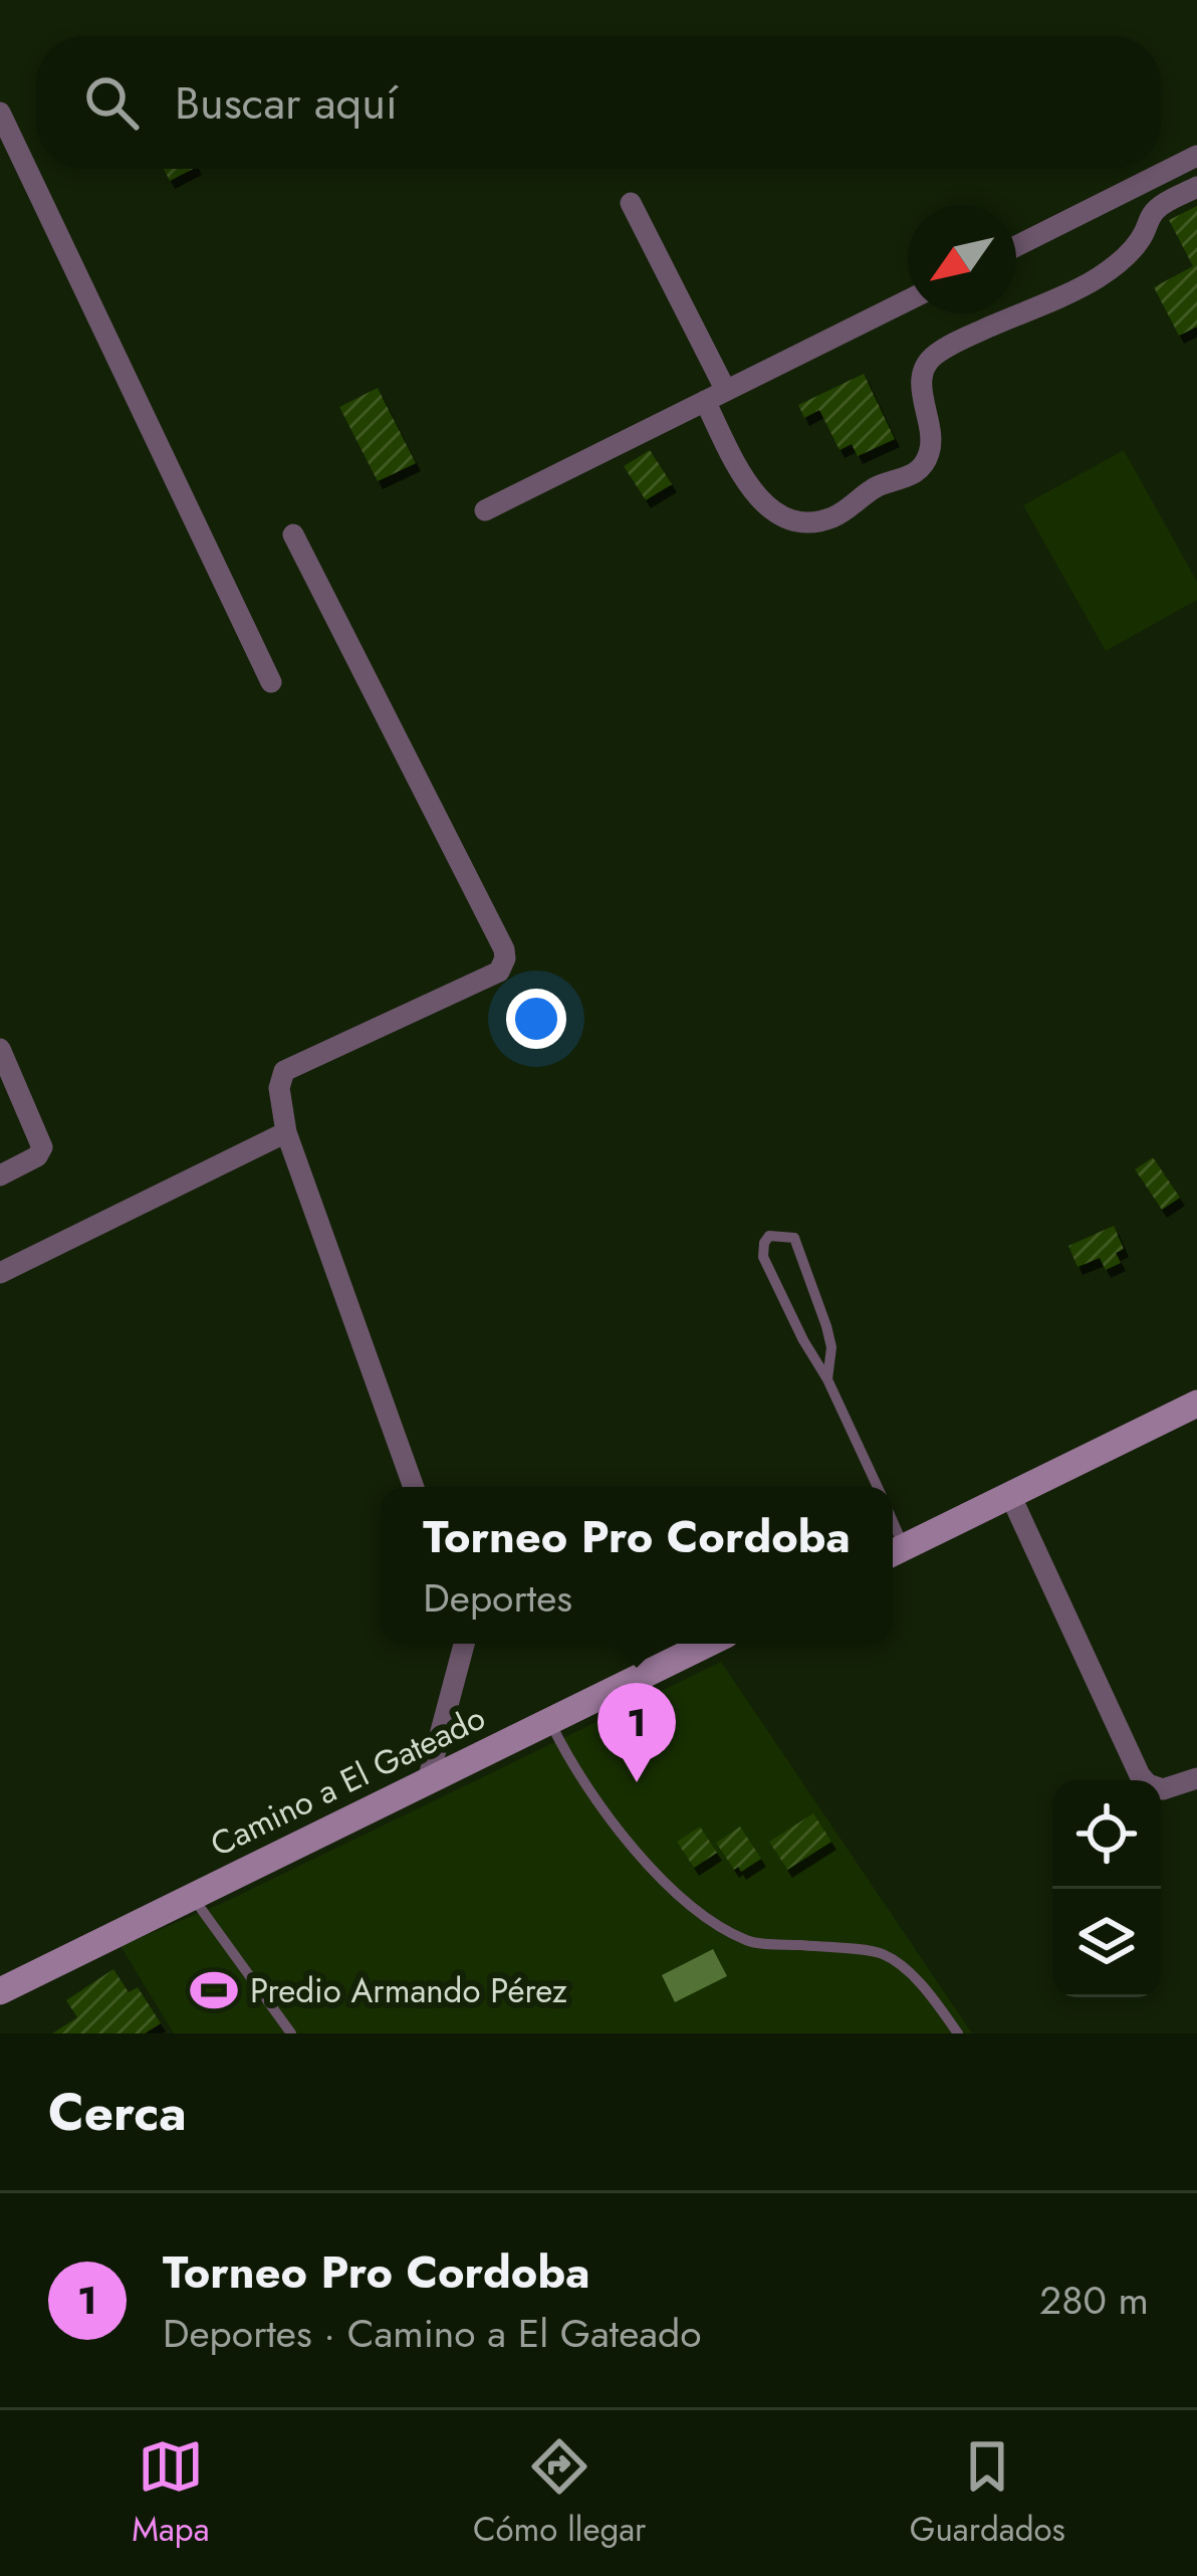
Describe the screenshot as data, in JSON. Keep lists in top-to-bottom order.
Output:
{
  "streets": {
    "street": ["Camino a El Gateado"]
  },
  "places": {
    "sports": ["Predio Armando Pérez"]
  },
  "north": "bottom left",
  "page": {
    "search": "Buscar aquí",
    "popup": ["Torneo Pro Cordoba", "Deportes"],
    "pins": "1",
    "heading": "Cerca",
    "list": [
      {
        "mark": "1",
        "name": "Torneo Pro Cordoba",
        "note": "Deportes · Camino a El Gateado",
        "value": "280 m"
      }
    ],
    "nav": ["Mapa", "Cómo llegar", "Guardados"]
  }
}
